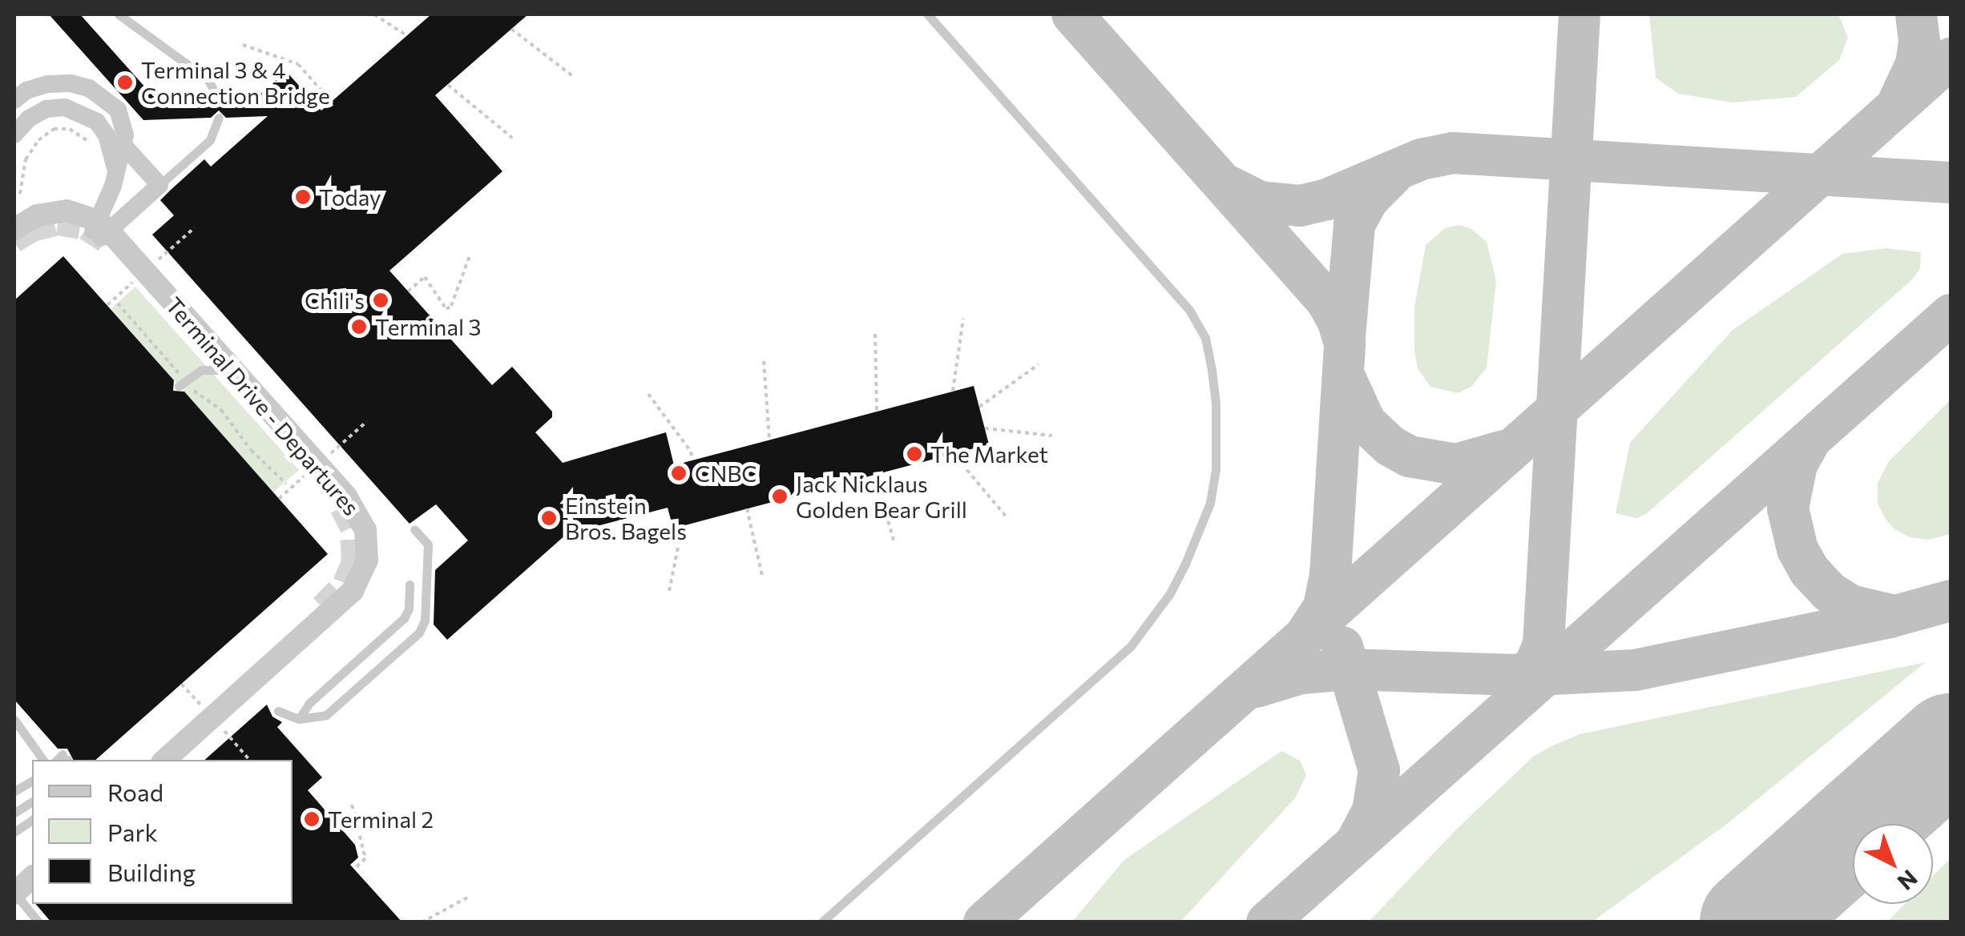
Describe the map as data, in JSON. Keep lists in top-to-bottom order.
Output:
{
  "streets": {
    "street": ["Terminal Drive - Departures"]
  },
  "places": [
    "Terminal 3 & 4 Connection Bridge",
    "Today",
    "Chili's",
    "Terminal 3",
    "The Market",
    "CNBC",
    "Jack Nicklaus Golden Bear Grill",
    "Einstein Bros. Bagels",
    "Terminal 2"
  ],
  "legend": ["Road", "Park", "Building"],
  "north": "bottom right"
}
